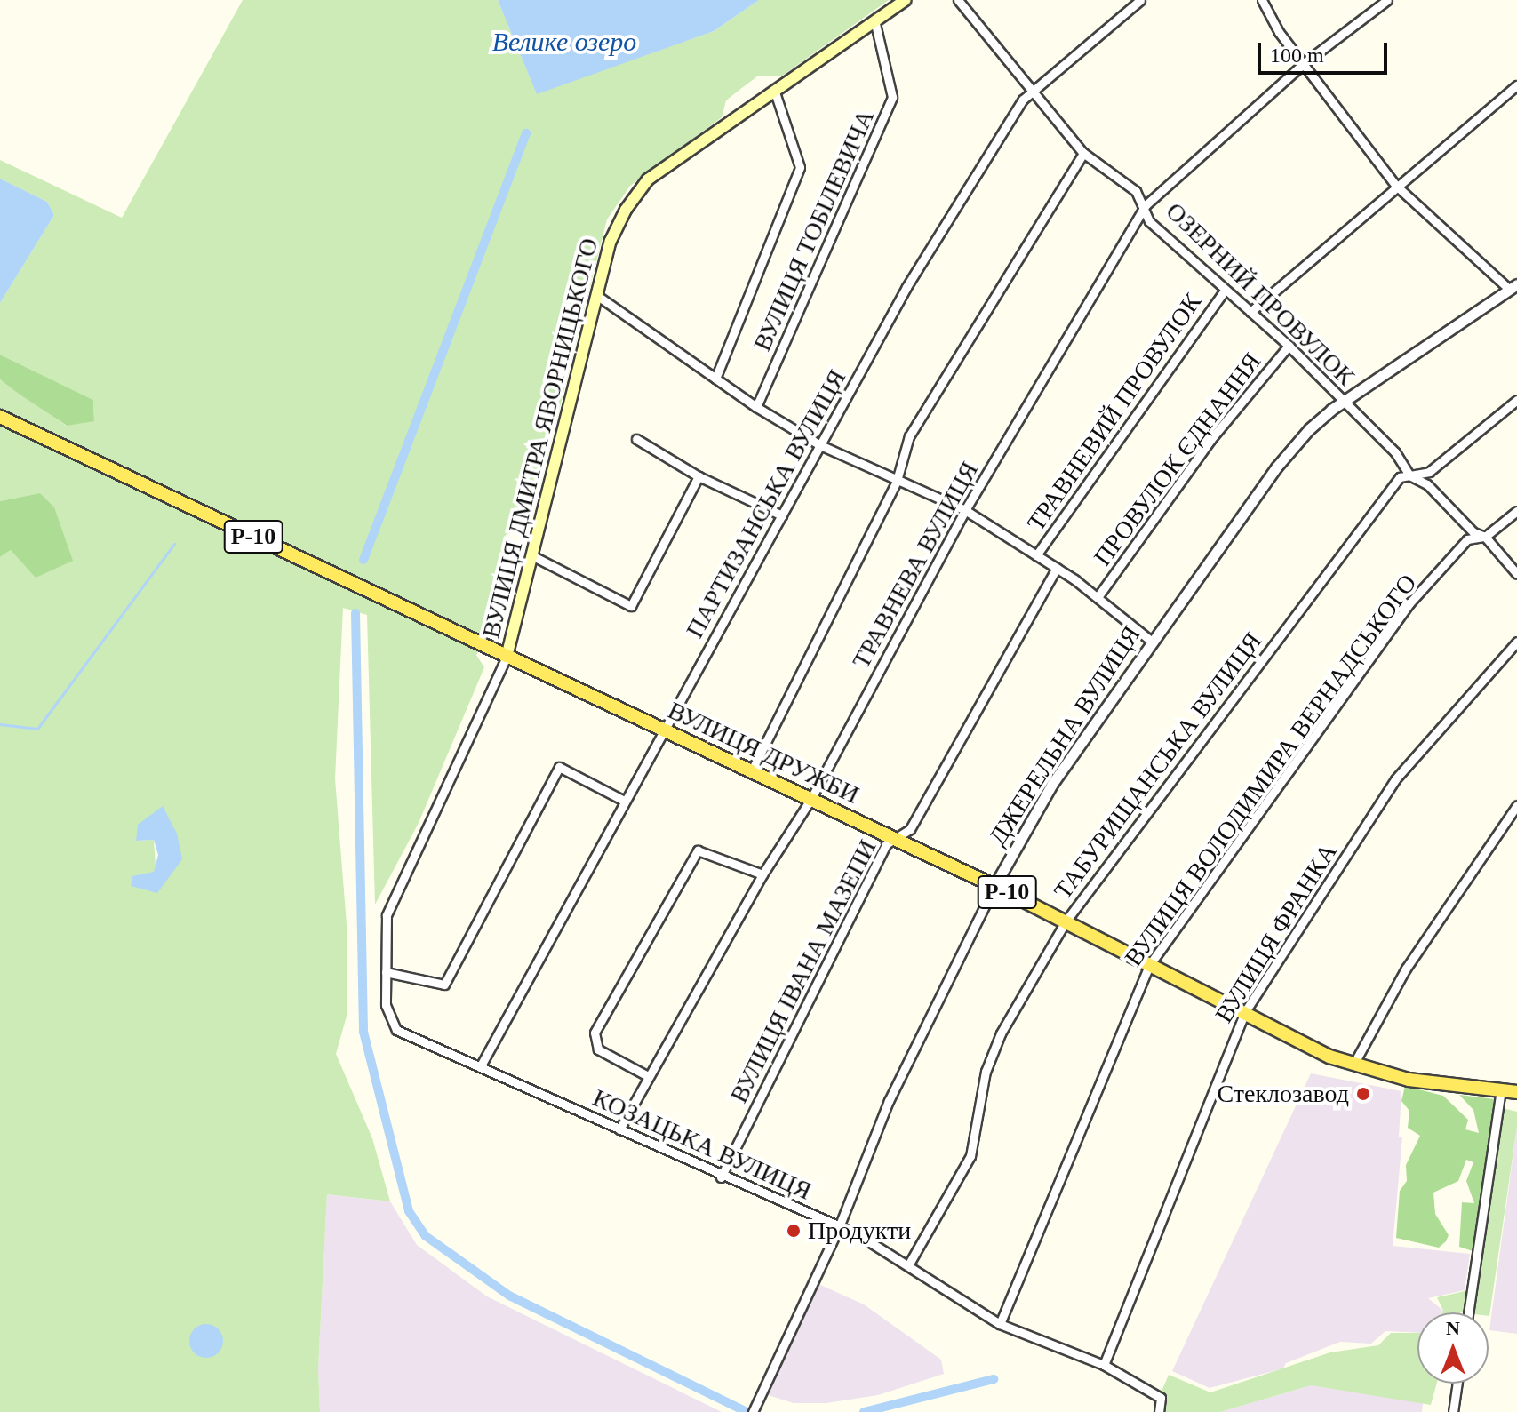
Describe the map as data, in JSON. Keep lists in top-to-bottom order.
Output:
{
  "streets": {
    "main road": ["ВУЛИЦЯ ДМИТРА ЯВОРНИЦЬКОГО", "Р-10", "ВУЛИЦЯ ДРУЖБИ"],
    "street": [
      "ВУЛИЦЯ ТОБІЛЕВИЧА",
      "ОЗЕРНИЙ ПРОВУЛОК",
      "ТРАВНЕВИЙ ПРОВУЛОК",
      "ПРОВУЛОК ЄДНАННЯ",
      "ПАРТИЗАНСЬКА ВУЛИЦЯ",
      "ТРАВНЕВА ВУЛИЦЯ",
      "ДЖЕРЕЛЬНА ВУЛИЦЯ",
      "ТАБУРИЩАНСЬКА ВУЛИЦЯ",
      "ВУЛИЦЯ ВОЛОДИМИРА ВЕРНАДСЬКОГО",
      "ВУЛИЦЯ ФРАНКА",
      "ВУЛИЦЯ ІВАНА МАЗЕПИ",
      "КОЗАЦЬКА ВУЛИЦЯ"
    ]
  },
  "crossings": [
    ["ВУЛИЦЯ ТОБІЛЕВИЧА", "ВУЛИЦЯ ДМИТРА ЯВОРНИЦЬКОГО"],
    ["ОЗЕРНИЙ ПРОВУЛОК", "ТРАВНЕВИЙ ПРОВУЛОК"],
    ["ОЗЕРНИЙ ПРОВУЛОК", "ПРОВУЛОК ЄДНАННЯ"],
    ["ОЗЕРНИЙ ПРОВУЛОК", "ПАРТИЗАНСЬКА ВУЛИЦЯ"],
    ["ОЗЕРНИЙ ПРОВУЛОК", "ТРАВНЕВА ВУЛИЦЯ"],
    ["ОЗЕРНИЙ ПРОВУЛОК", "ДЖЕРЕЛЬНА ВУЛИЦЯ"],
    ["ОЗЕРНИЙ ПРОВУЛОК", "ТАБУРИЩАНСЬКА ВУЛИЦЯ"],
    ["ОЗЕРНИЙ ПРОВУЛОК", "ВУЛИЦЯ ВОЛОДИМИРА ВЕРНАДСЬКОГО"],
    ["ВУЛИЦЯ ДМИТРА ЯВОРНИЦЬКОГО", "ВУЛИЦЯ ДРУЖБИ"],
    ["ВУЛИЦЯ ДМИТРА ЯВОРНИЦЬКОГО", "КОЗАЦЬКА ВУЛИЦЯ"],
    ["ПАРТИЗАНСЬКА ВУЛИЦЯ", "ВУЛИЦЯ ДРУЖБИ"],
    ["ПАРТИЗАНСЬКА ВУЛИЦЯ", "КОЗАЦЬКА ВУЛИЦЯ"],
    ["ТРАВНЕВА ВУЛИЦЯ", "ВУЛИЦЯ ДРУЖБИ"],
    ["ТРАВНЕВА ВУЛИЦЯ", "КОЗАЦЬКА ВУЛИЦЯ"],
    ["ДЖЕРЕЛЬНА ВУЛИЦЯ", "ВУЛИЦЯ ДРУЖБИ"],
    ["ДЖЕРЕЛЬНА ВУЛИЦЯ", "КОЗАЦЬКА ВУЛИЦЯ"],
    ["ВУЛИЦЯ ДРУЖБИ", "ТАБУРИЩАНСЬКА ВУЛИЦЯ"],
    ["ВУЛИЦЯ ДРУЖБИ", "ВУЛИЦЯ ВОЛОДИМИРА ВЕРНАДСЬКОГО"],
    ["ВУЛИЦЯ ДРУЖБИ", "ВУЛИЦЯ ФРАНКА"],
    ["ВУЛИЦЯ ДРУЖБИ", "ВУЛИЦЯ ІВАНА МАЗЕПИ"],
    ["ТАБУРИЩАНСЬКА ВУЛИЦЯ", "КОЗАЦЬКА ВУЛИЦЯ"],
    ["ВУЛИЦЯ ВОЛОДИМИРА ВЕРНАДСЬКОГО", "КОЗАЦЬКА ВУЛИЦЯ"],
    ["ВУЛИЦЯ ФРАНКА", "КОЗАЦЬКА ВУЛИЦЯ"],
    ["ВУЛИЦЯ ІВАНА МАЗЕПИ", "КОЗАЦЬКА ВУЛИЦЯ"]
  ],
  "water": ["Велике озеро"],
  "places": ["Стеклозавод", "Продукти"],
  "scale_bar": "100 m",
  "north": "top"
}
